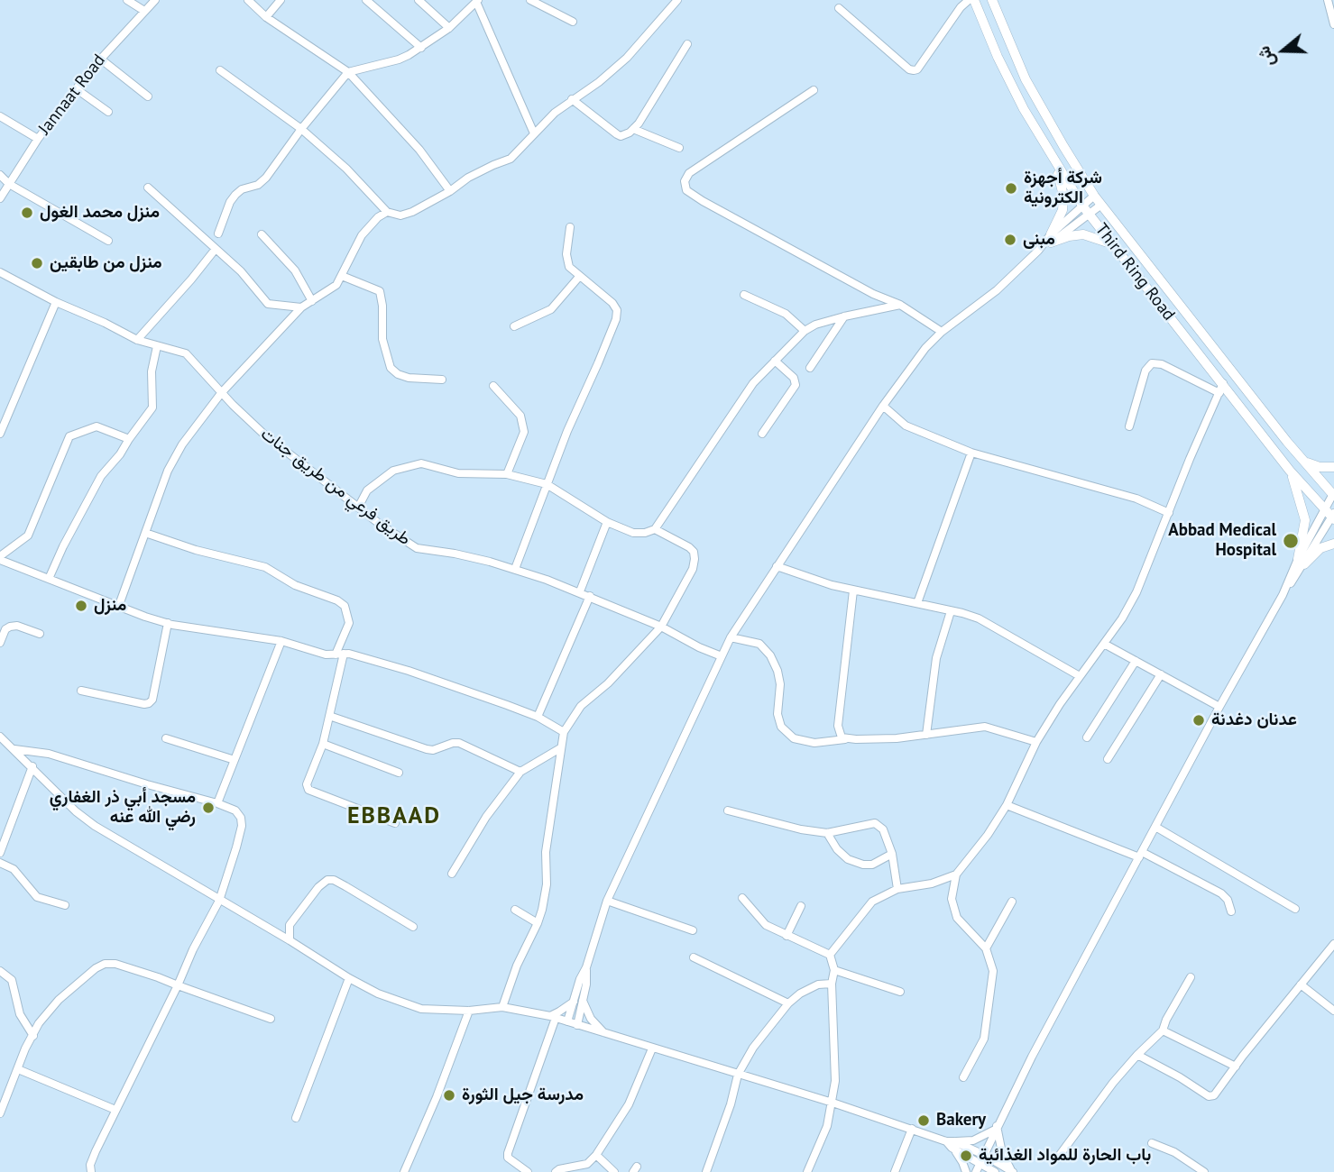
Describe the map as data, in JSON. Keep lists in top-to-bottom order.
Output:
{
  "streets": {
    "main road": ["Third Ring Road"],
    "street": ["Jannaat Road", "طريق فرعي من طريق جنات"]
  },
  "districts": ["EBBAAD"],
  "places": [
    "شركة أجهزة الكترونية",
    "منزل محمد الغول",
    "مبنى",
    "منزل من طابقين",
    "Abbad Medical Hospital",
    "منزل",
    "عدنان دغدنة",
    "مسجد أبي ذر الغفاري رضي الله عنه",
    "مدرسة جيل الثورة",
    "Bakery",
    "باب الحارة للمواد الغذائية"
  ],
  "north": "left"
}
